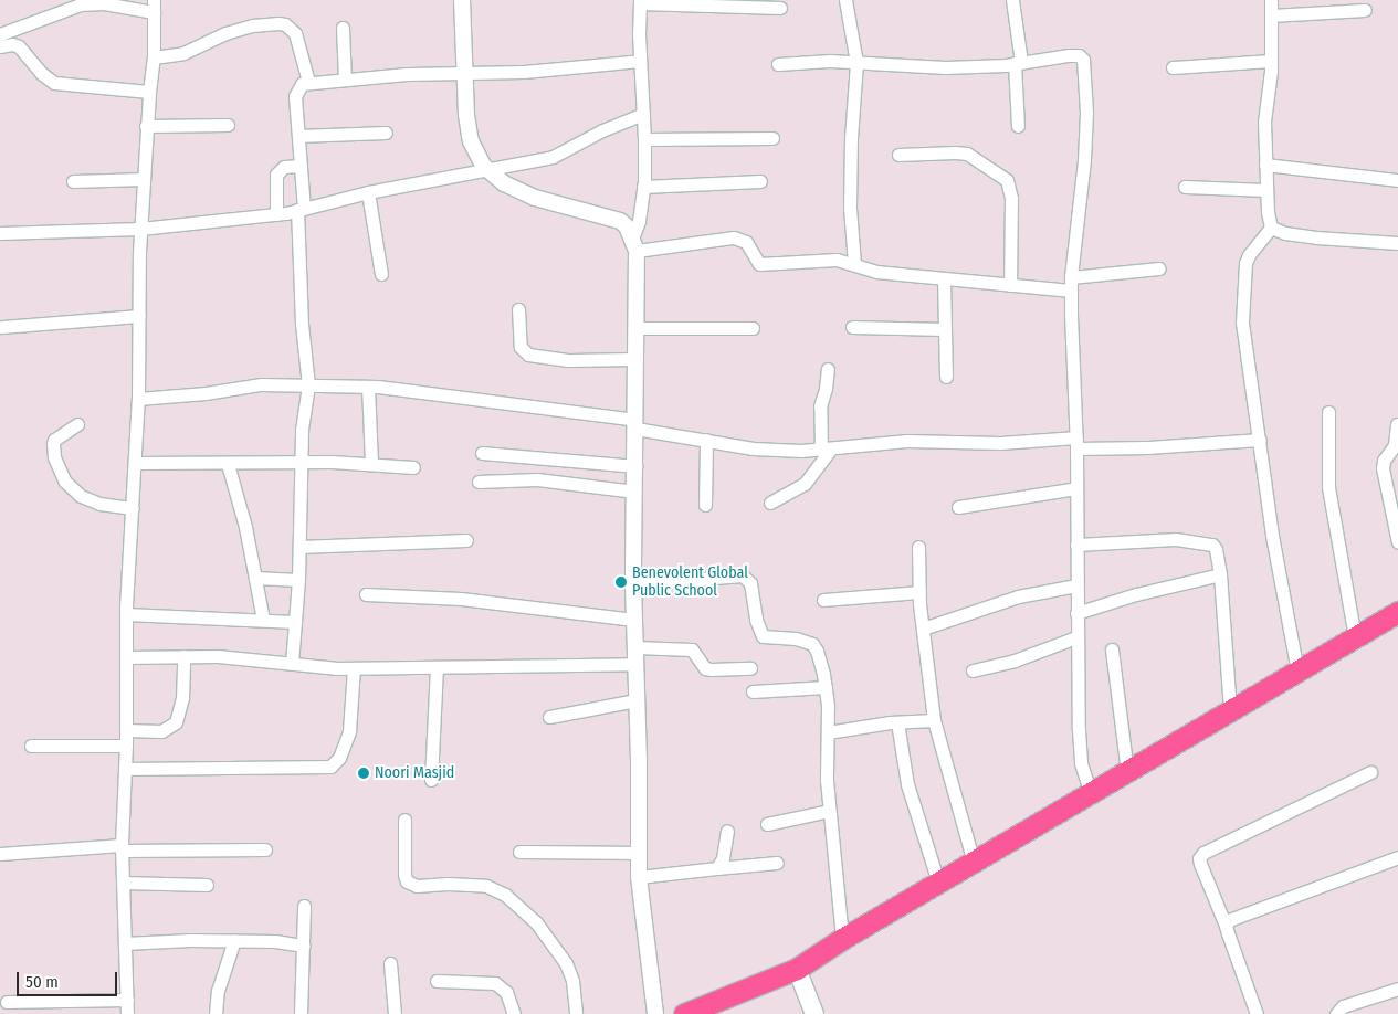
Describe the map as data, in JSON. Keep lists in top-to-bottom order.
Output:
{
  "places": ["Benevolent Global Public School", "Noori Masjid"],
  "scale_bar": "50 m"
}
